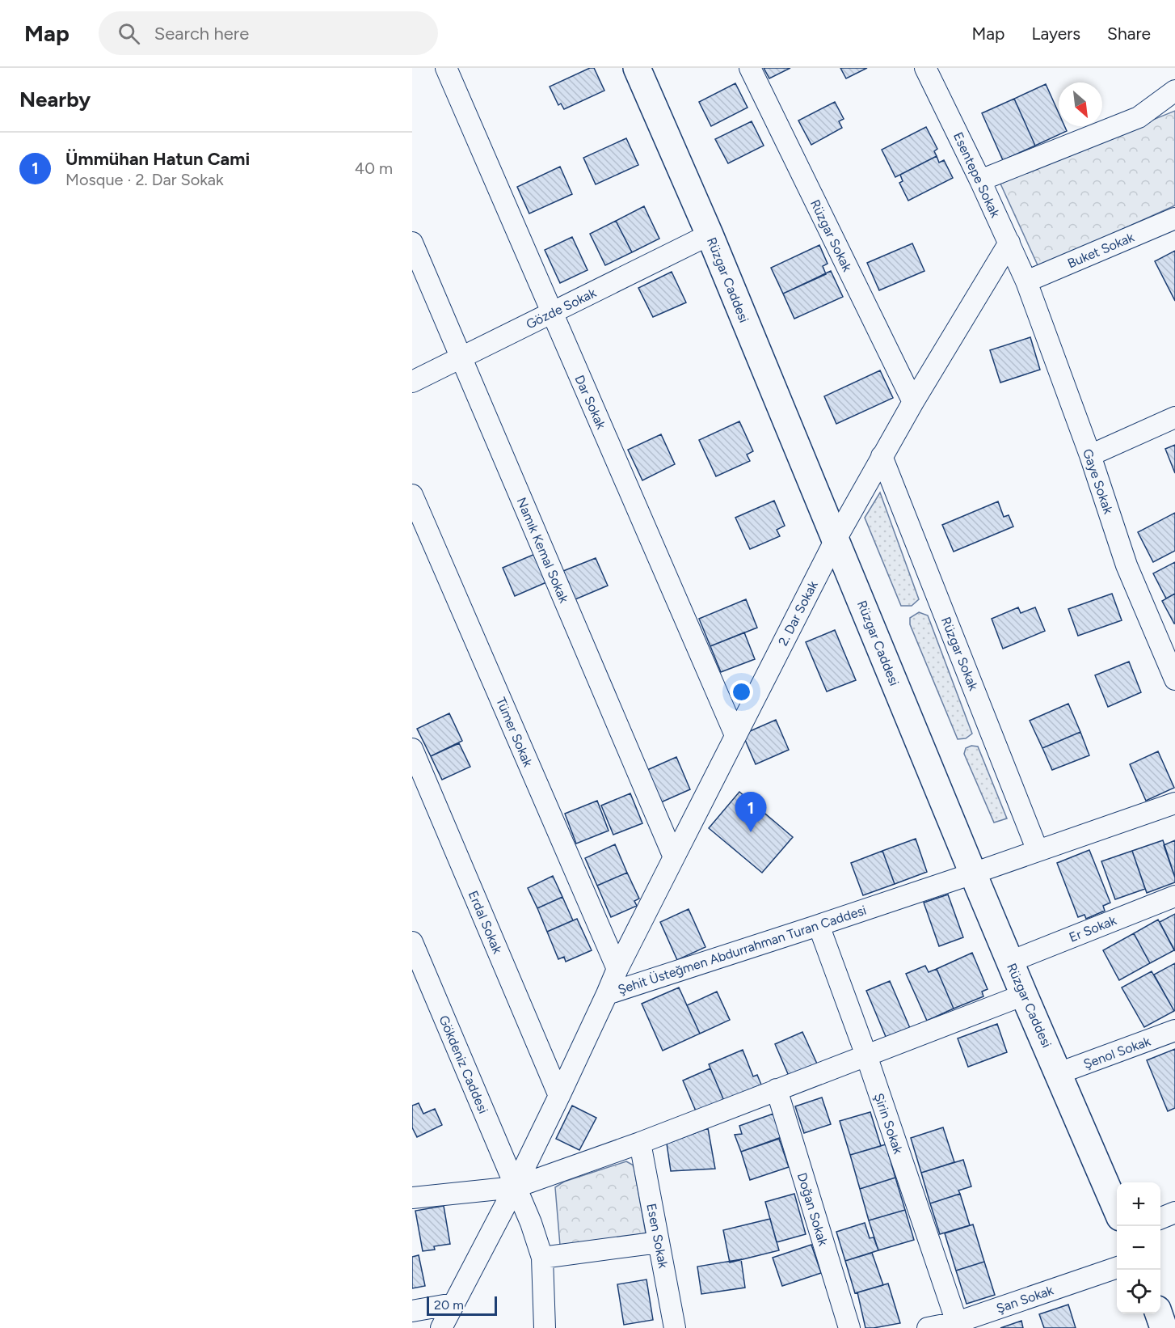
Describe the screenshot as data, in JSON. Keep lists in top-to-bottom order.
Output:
{
  "streets": {
    "main road": ["Rüzgar Caddesi"],
    "street": [
      "Esentepe Sokak",
      "Rüzgar Sokak",
      "Buket Sokak",
      "Gözde Sokak",
      "Dar Sokak",
      "Gaye Sokak",
      "Namık Kemal Sokak",
      "2. Dar Sokak",
      "Tümer Sokak",
      "Erdal Sokak",
      "Er Sokak",
      "Şehit Üsteğmen Abdurrahman Turan Caddesi",
      "Şenol Sokak",
      "Gökdeniz Caddesi",
      "Şirin Sokak",
      "Doğan Sokak",
      "Esen Sokak",
      "Şan Sokak"
    ]
  },
  "crossings": [
    ["Esentepe Sokak", "Buket Sokak"],
    ["Esentepe Sokak", "Gaye Sokak"],
    ["Esentepe Sokak", "2. Dar Sokak"],
    ["Rüzgar Sokak", "2. Dar Sokak"],
    ["Rüzgar Sokak", "Şehit Üsteğmen Abdurrahman Turan Caddesi"],
    ["Buket Sokak", "Gaye Sokak"],
    ["Rüzgar Caddesi", "Gözde Sokak"],
    ["Rüzgar Caddesi", "2. Dar Sokak"],
    ["Rüzgar Caddesi", "Er Sokak"],
    ["Rüzgar Caddesi", "Şehit Üsteğmen Abdurrahman Turan Caddesi"],
    ["Rüzgar Caddesi", "Şenol Sokak"],
    ["Gözde Sokak", "Dar Sokak"],
    ["Gözde Sokak", "Namık Kemal Sokak"],
    ["Dar Sokak", "2. Dar Sokak"],
    ["Namık Kemal Sokak", "2. Dar Sokak"],
    ["2. Dar Sokak", "Tümer Sokak"],
    ["2. Dar Sokak", "Şehit Üsteğmen Abdurrahman Turan Caddesi"],
    ["Erdal Sokak", "Şehit Üsteğmen Abdurrahman Turan Caddesi"],
    ["Şehit Üsteğmen Abdurrahman Turan Caddesi", "Gökdeniz Caddesi"],
    ["Şehit Üsteğmen Abdurrahman Turan Caddesi", "Şirin Sokak"],
    ["Şirin Sokak", "Şan Sokak"]
  ],
  "scale_bar": "20 m",
  "north": "bottom right",
  "page": {
    "header": "Map",
    "search": "Search here",
    "nav": ["Map", "Layers", "Share"],
    "heading": "Nearby",
    "list": [
      {
        "mark": "1",
        "name": "Ümmühan Hatun Cami",
        "note": "Mosque · 2. Dar Sokak",
        "value": "40 m"
      }
    ],
    "pins": "1",
    "map_buttons": ["+", "−"],
    "scale": "20 m"
  }
}
